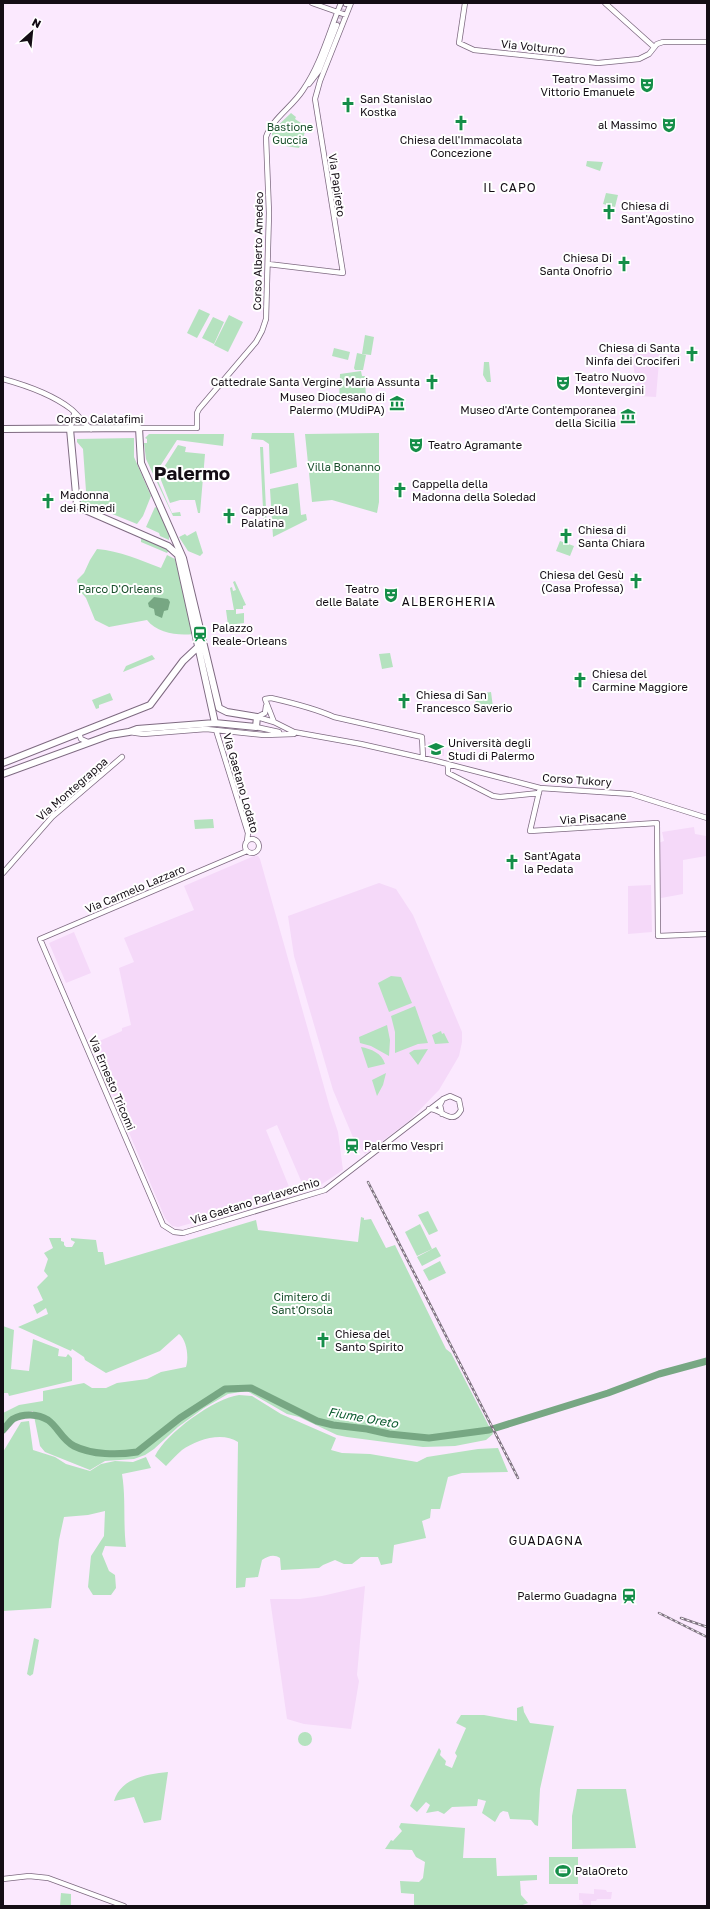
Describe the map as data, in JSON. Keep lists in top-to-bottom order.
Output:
{
  "streets": {
    "main road": ["Corso Calatafimi", "Corso Tukory"],
    "street": [
      "Via Volturno",
      "Via Papireto",
      "Corso Alberto Amedeo",
      "Via Gaetano Lodato",
      "Via Montegrappa",
      "Via Pisacane",
      "Via Carmelo Lazzaro",
      "Via Ernesto Tricomi",
      "Via Gaetano Parlavecchio"
    ]
  },
  "crossings": [
    ["Via Papireto", "Corso Alberto Amedeo"],
    ["Corso Alberto Amedeo", "Corso Calatafimi"],
    ["Corso Tukory", "Via Gaetano Lodato"],
    ["Corso Tukory", "Via Pisacane"],
    ["Via Gaetano Lodato", "Via Carmelo Lazzaro"],
    ["Via Carmelo Lazzaro", "Via Ernesto Tricomi"],
    ["Via Ernesto Tricomi", "Via Gaetano Parlavecchio"]
  ],
  "districts": [
    "IL CAPO",
    "Palermo",
    "ALBERGHERIA",
    "GUADAGNA"
  ],
  "water": ["Fiume Oreto"],
  "parks": [
    "Bastione Guccia",
    "Villa Bonanno",
    "Parco D'Orleans",
    "Cimitero di Sant'Orsola"
  ],
  "places": {
    "theatre": [
      "Teatro Massimo Vittorio Emanuele",
      "al Massimo",
      "Teatro Nuovo Montevergini",
      "Teatro Agramante",
      "Teatro delle Balate"
    ],
    "church": [
      "San Stanislao Kostka",
      "Chiesa dell'Immacolata Concezione",
      "Chiesa di Sant'Agostino",
      "Chiesa Di Santa Onofrio",
      "Chiesa di Santa Ninfa dei Crociferi",
      "Cattedrale Santa Vergine Maria Assunta",
      "Cappella della Madonna della Soledad",
      "Madonna dei Rimedi",
      "Cappella Palatina",
      "Chiesa di Santa Chiara",
      "Chiesa del Gesù (Casa Professa)",
      "Chiesa del Carmine Maggiore",
      "Chiesa di San Francesco Saverio",
      "Sant'Agata la Pedata",
      "Chiesa del Santo Spirito"
    ],
    "museum": ["Museo Diocesano di Palermo (MUdiPA)", "Museo d'Arte Contemporanea della Sicilia"],
    "station": ["Palazzo Reale-Orleans", "Palermo Vespri", "Palermo Guadagna"],
    "school or university": ["Università degli Studi di Palermo"],
    "sports": ["PalaOreto"]
  },
  "north": "top right"
}
